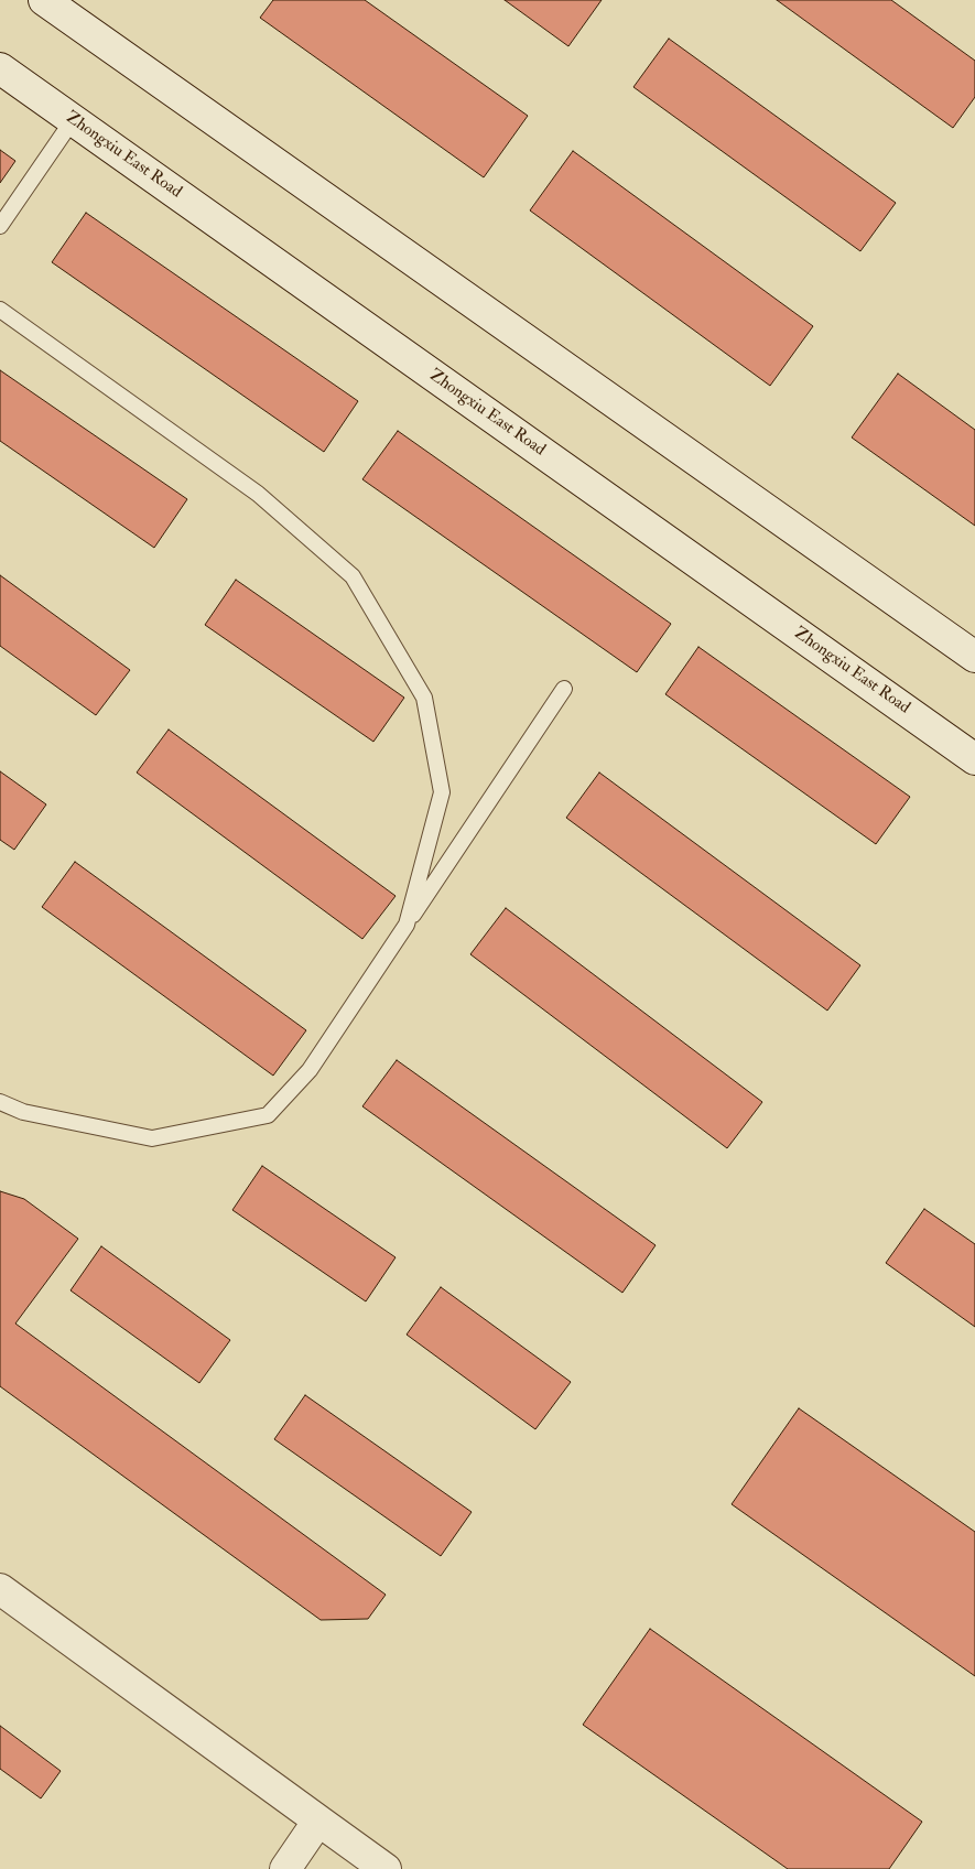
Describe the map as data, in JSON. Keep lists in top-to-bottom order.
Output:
{
  "streets": {
    "main road": ["Zhongxiu East Road"]
  }
}
